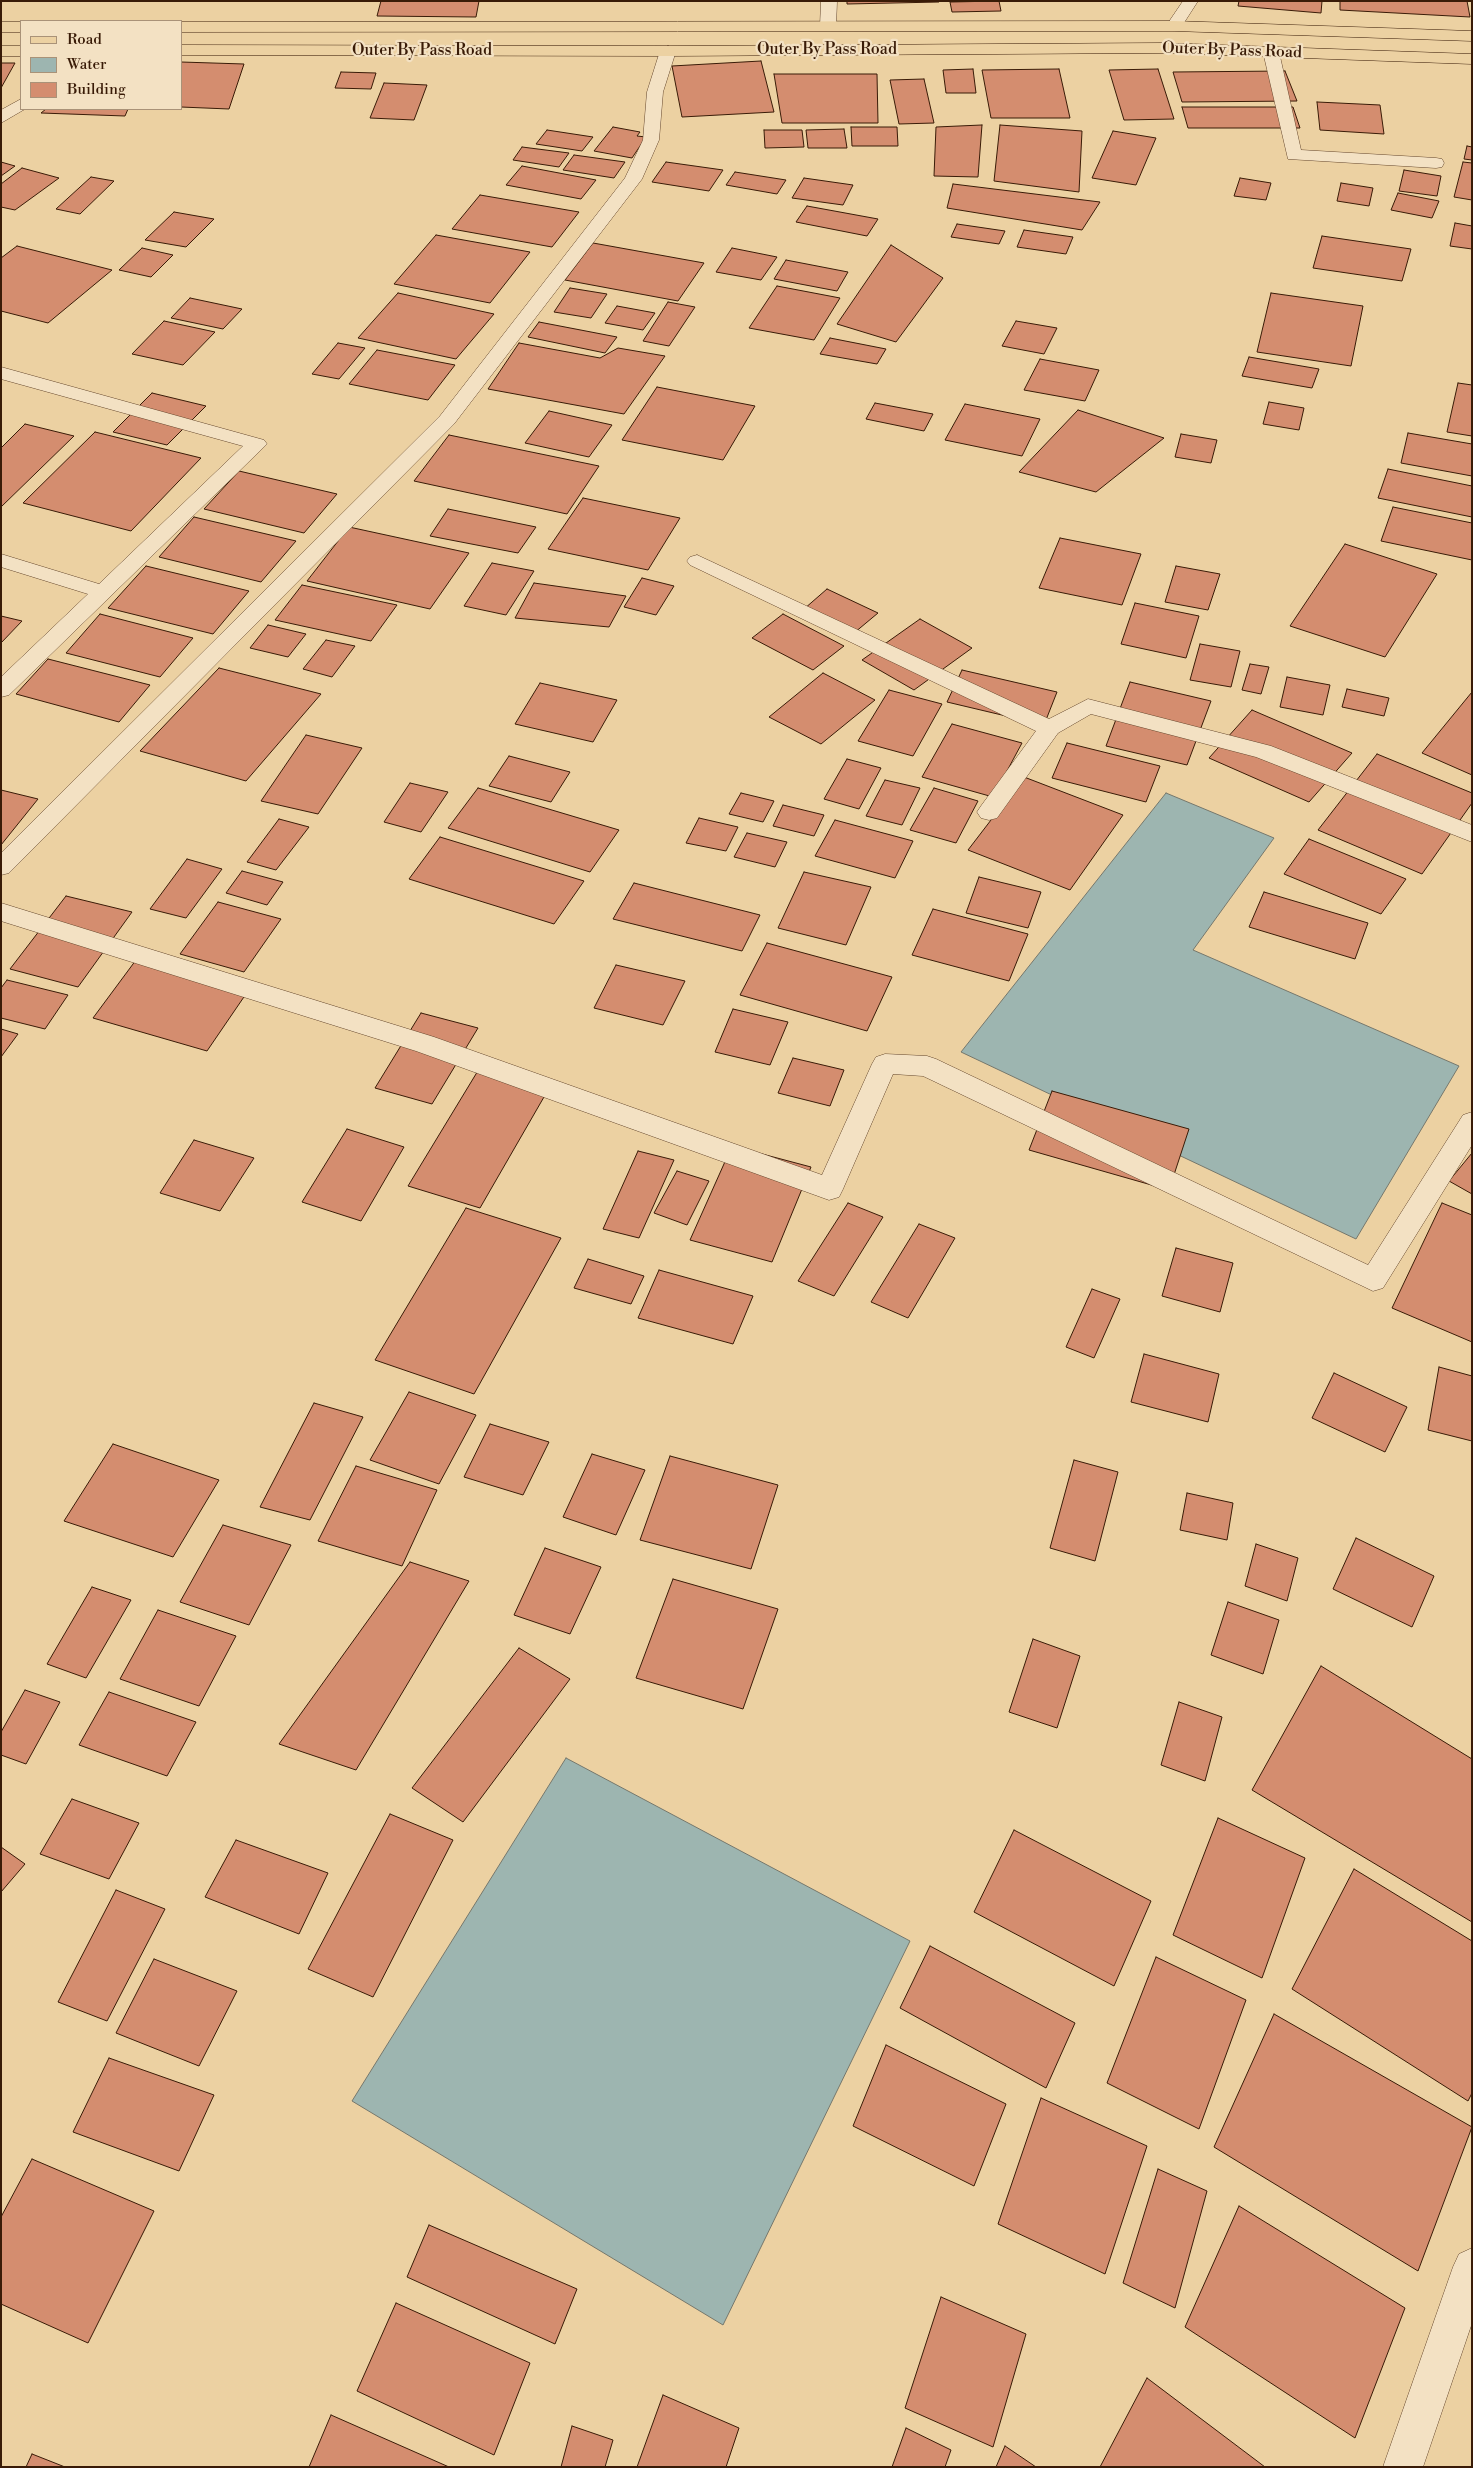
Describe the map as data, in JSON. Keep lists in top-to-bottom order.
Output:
{
  "streets": {
    "main road": ["Outer By Pass Road"]
  },
  "legend": ["Road", "Water", "Building"]
}
